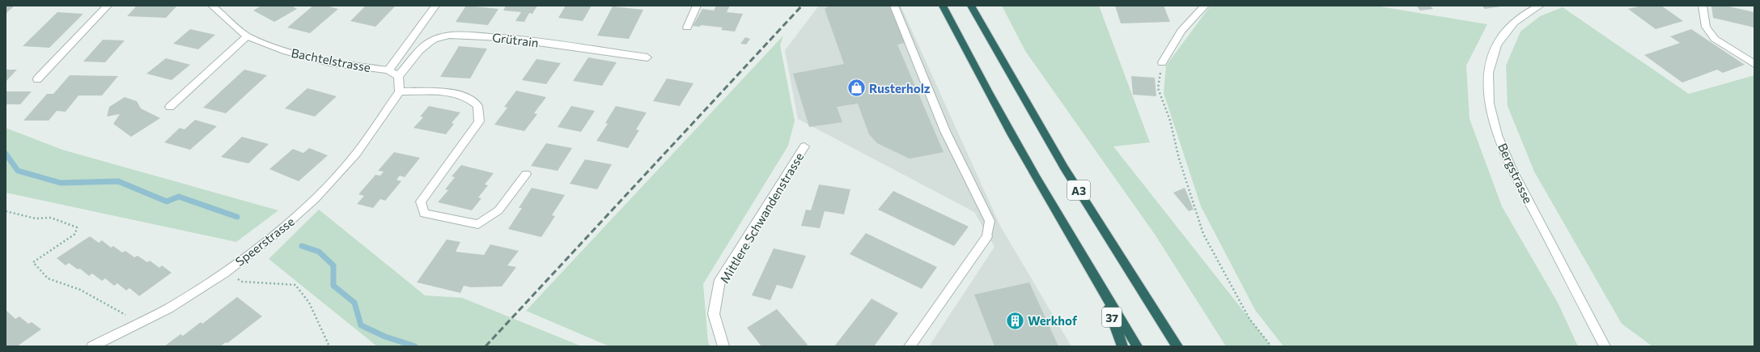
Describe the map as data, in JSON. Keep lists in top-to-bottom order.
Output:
{
  "streets": {
    "highway": ["A3", "37"],
    "street": [
      "Grütrain",
      "Bachtelstrasse",
      "Bergstrasse",
      "Mittlere Schwandenstrasse",
      "Speerstrasse"
    ]
  },
  "crossings": [
    ["Grütrain", "Bachtelstrasse"],
    ["A3", "37"]
  ],
  "places": {
    "shop": ["Rusterholz"],
    "building": ["Werkhof"]
  }
}
